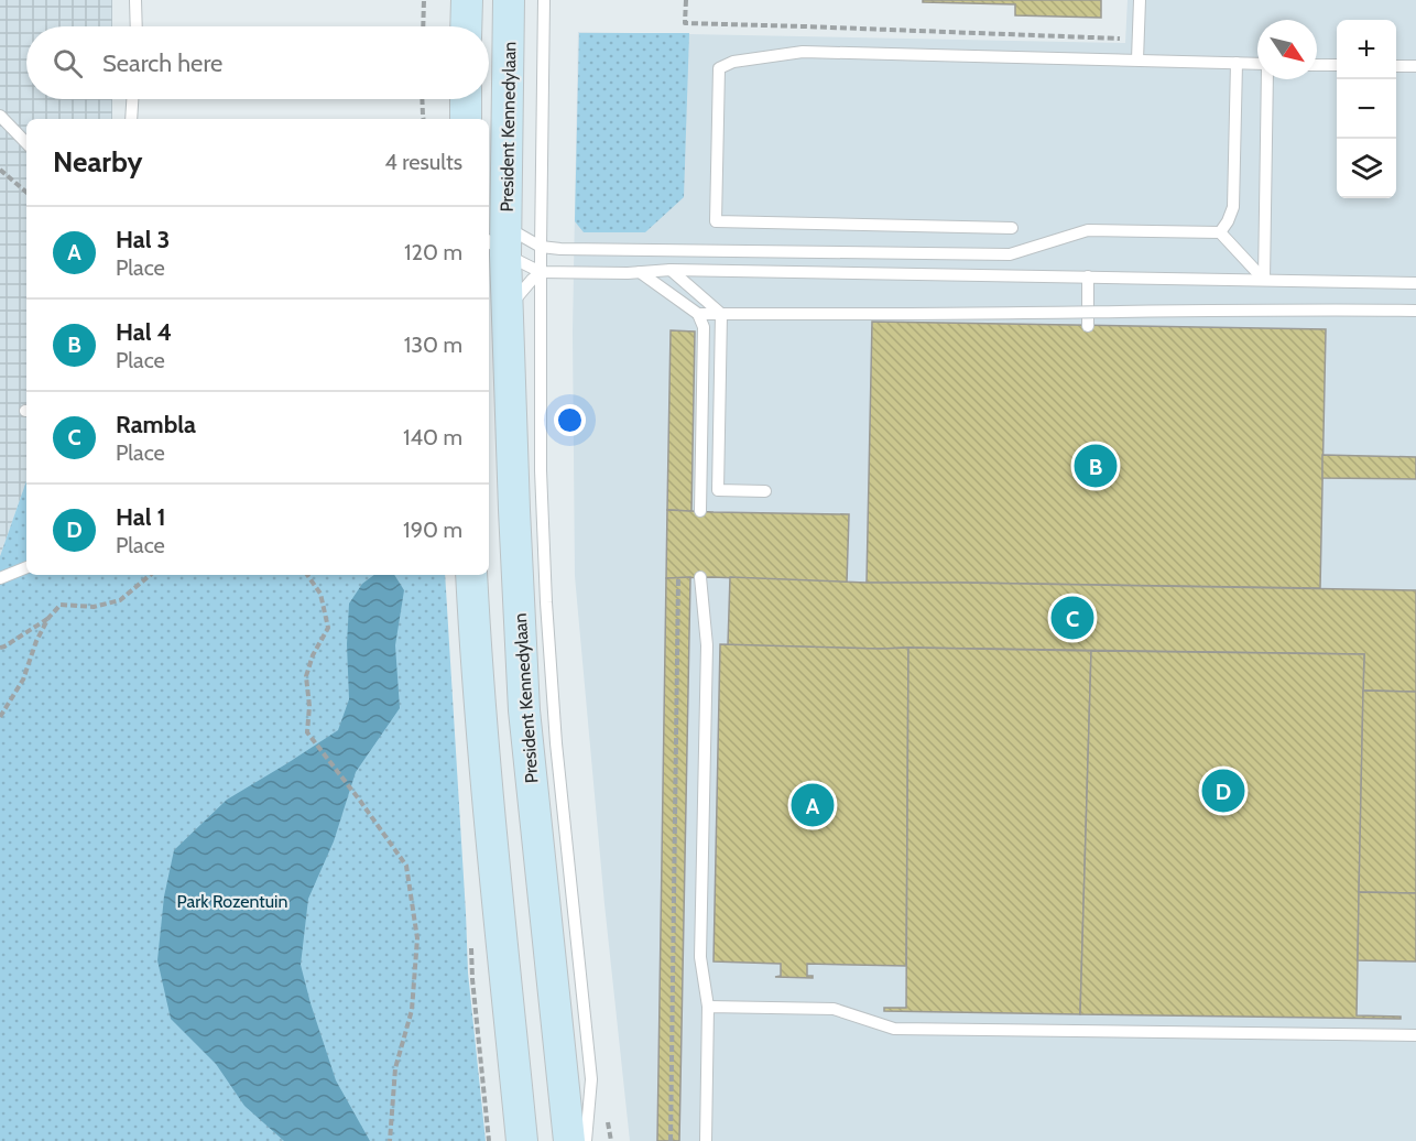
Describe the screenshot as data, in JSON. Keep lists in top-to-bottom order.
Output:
{
  "streets": {
    "main road": ["President Kennedylaan"]
  },
  "parks": ["Park Rozentuin"],
  "north": "bottom right",
  "page": {
    "map_buttons": ["+", "−"],
    "search": "Search here",
    "heading": ["Nearby", "4 results"],
    "list": [
      {
        "mark": "A",
        "name": "Hal 3",
        "note": "Place",
        "value": "120 m"
      },
      {
        "mark": "B",
        "name": "Hal 4",
        "note": "Place",
        "value": "130 m"
      },
      {
        "mark": "C",
        "name": "Rambla",
        "note": "Place",
        "value": "140 m"
      },
      {
        "mark": "D",
        "name": "Hal 1",
        "note": "Place",
        "value": "190 m"
      }
    ],
    "pins": [
      "B",
      "C",
      "D",
      "A"
    ]
  }
}
